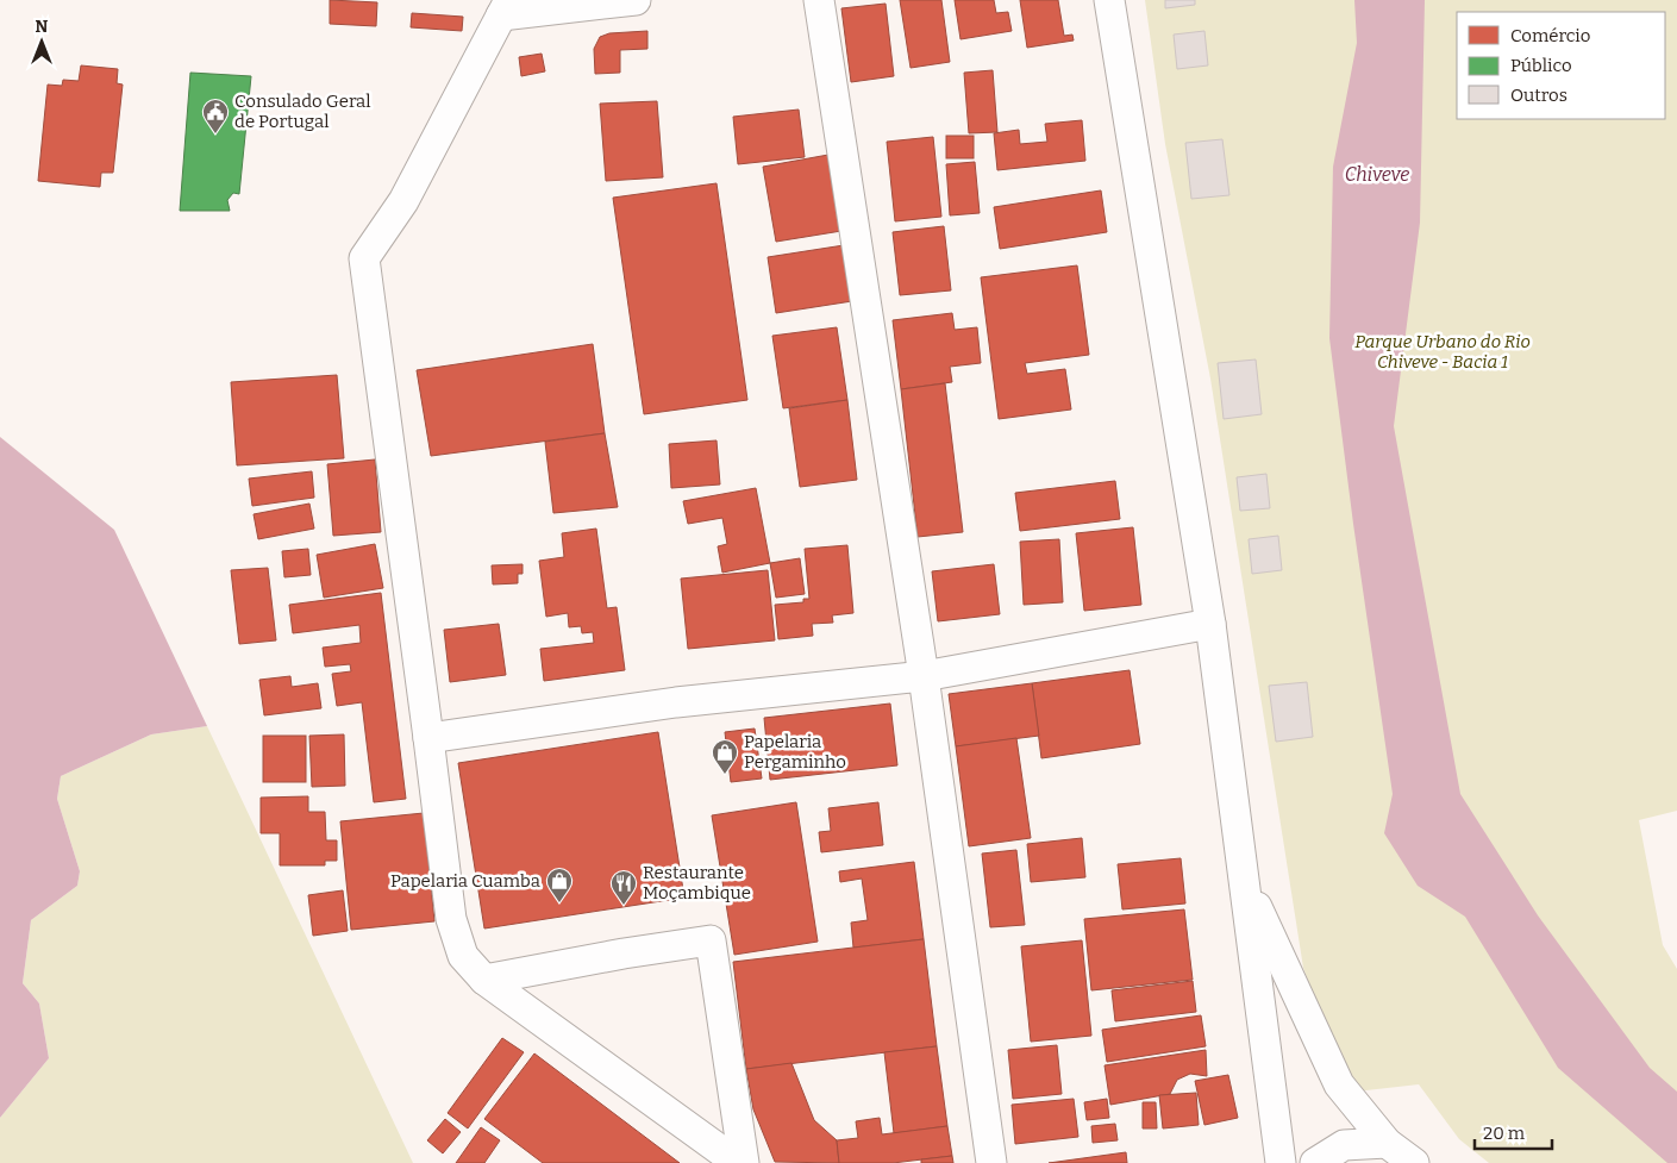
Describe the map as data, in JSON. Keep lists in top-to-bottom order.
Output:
{
  "water": ["Chiveve"],
  "parks": ["Parque Urbano do Rio Chiveve - Bacia 1"],
  "places": {
    "public building": ["Consulado Geral de Portugal"],
    "shop": ["Papelaria Pergaminho", "Papelaria Cuamba"],
    "restaurant": ["Restaurante Moçambique"]
  },
  "legend": ["Comércio", "Público", "Outros"],
  "scale_bar": "20 m",
  "north": "top"
}
